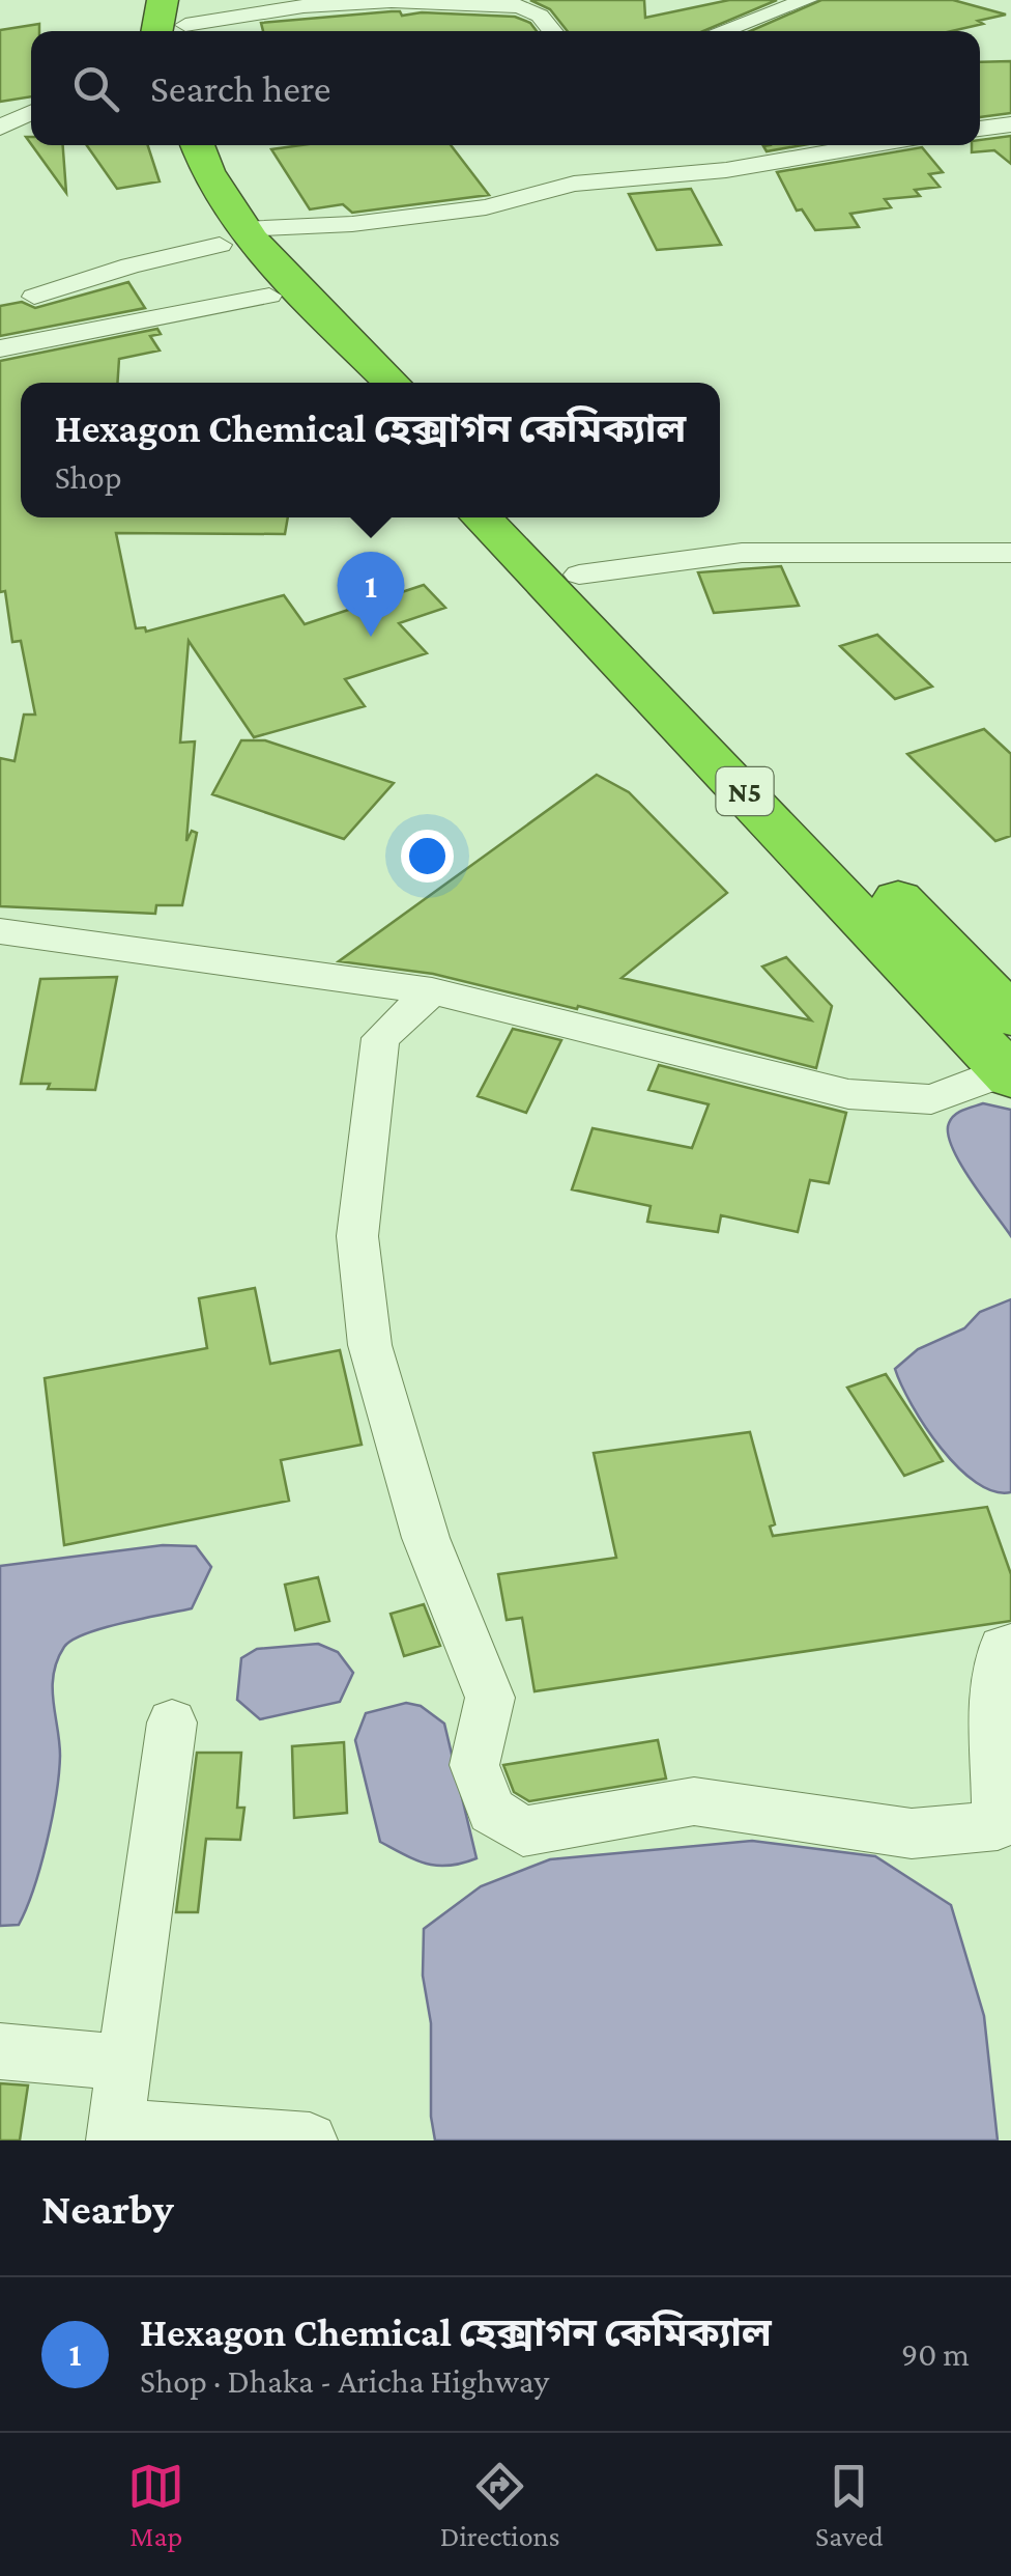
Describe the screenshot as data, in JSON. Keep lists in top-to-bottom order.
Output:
{
  "streets": {
    "highway": ["N5"]
  },
  "page": {
    "search": "Search here",
    "popup": ["Hexagon Chemical হেক্সাগন কেমিক্যাল", "Shop"],
    "pins": "1",
    "heading": "Nearby",
    "list": [
      {
        "mark": "1",
        "name": "Hexagon Chemical হেক্সাগন কেমিক্যাল",
        "note": "Shop · Dhaka - Aricha Highway",
        "value": "90 m"
      }
    ],
    "nav": ["Map", "Directions", "Saved"]
  }
}
